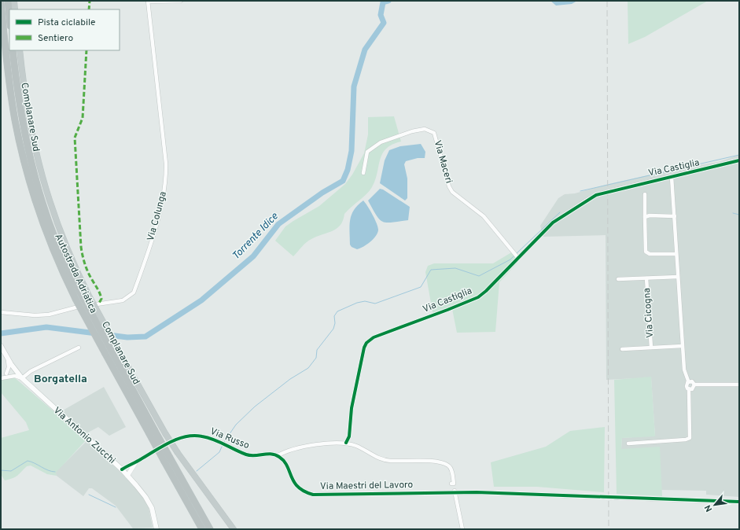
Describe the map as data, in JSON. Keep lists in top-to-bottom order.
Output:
{
  "streets": {
    "highway": ["Complanare Sud", "Autostrada Adriatica"],
    "main road": ["Via Antonio Zucchi"],
    "street": [
      "Via Maceri",
      "Via Castiglia",
      "Via Colunga",
      "Via Cicogna",
      "Via Russo",
      "Via Maestri del Lavoro"
    ]
  },
  "crossings": [
    ["Via Maceri", "Via Castiglia"],
    ["Via Antonio Zucchi", "Via Russo"],
    ["Via Russo", "Via Maestri del Lavoro"]
  ],
  "districts": ["Borgatella"],
  "water": ["Torrente Idice"],
  "legend": ["Pista ciclabile", "Sentiero"],
  "north": "bottom left"
}
